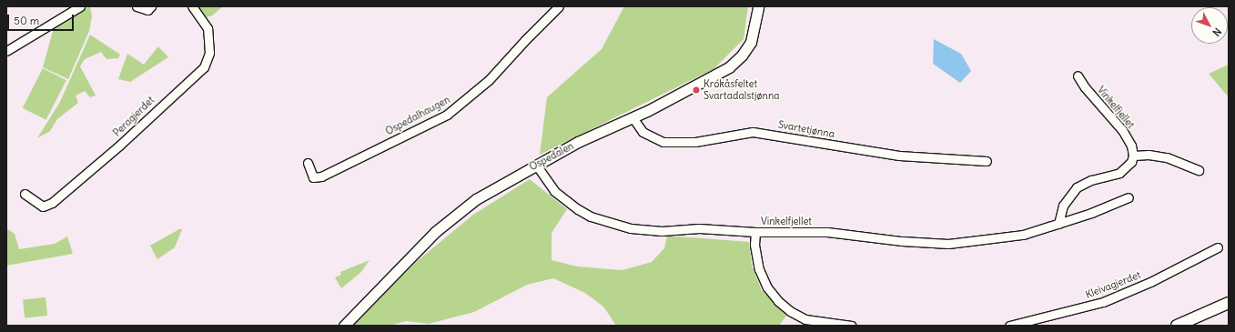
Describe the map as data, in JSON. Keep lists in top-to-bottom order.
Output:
{
  "streets": {
    "street": [
      "Vinkelfjellet",
      "Ospedalhaugen",
      "Peragjerdet",
      "Svartetjønna",
      "Ospedalen",
      "Kleivagjerdet"
    ]
  },
  "crossings": [
    ["Vinkelfjellet", "Ospedalen"],
    ["Svartetjønna", "Ospedalen"]
  ],
  "places": ["Krokåsfeltet Svartadalstjønna"],
  "scale_bar": "50 m",
  "north": "bottom right"
}
